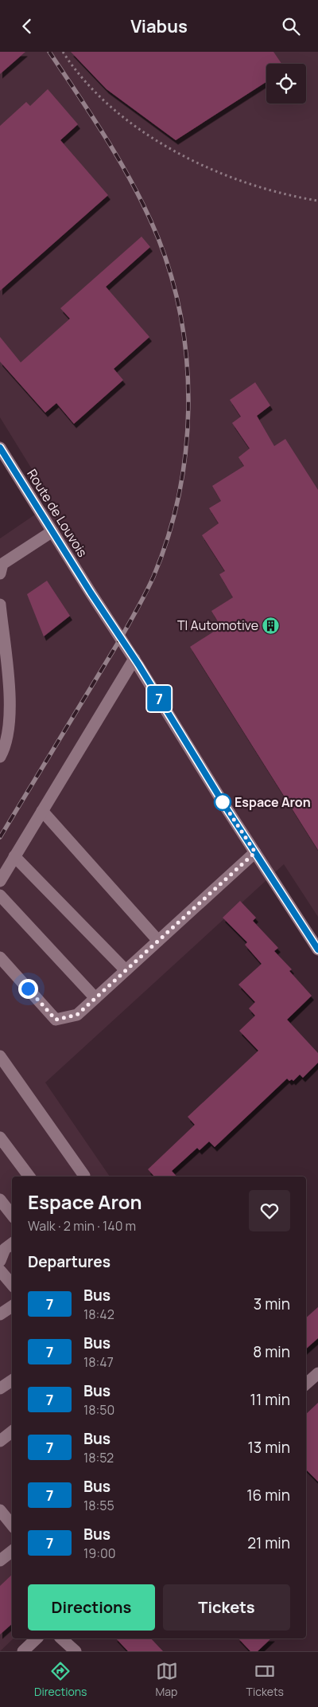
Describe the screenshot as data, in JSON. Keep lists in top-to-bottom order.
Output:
{
  "streets": {
    "street": ["Route de Louvois"]
  },
  "places": {
    "building": ["TI Automotive"],
    "other": ["Espace Aron"]
  },
  "lines": ["bus line 7"],
  "page": {
    "header": "Viabus",
    "on_map": "7",
    "heading": [
      ["Espace Aron", "Walk · 2 min · 140 m"],
      "Departures"
    ],
    "list": [
      {
        "mark": "7",
        "name": "Bus",
        "note": "18:42",
        "value": "3 min"
      },
      {
        "mark": "7",
        "name": "Bus",
        "note": "18:47",
        "value": "8 min"
      },
      {
        "mark": "7",
        "name": "Bus",
        "note": "18:50",
        "value": "11 min"
      },
      {
        "mark": "7",
        "name": "Bus",
        "note": "18:52",
        "value": "13 min"
      },
      {
        "mark": "7",
        "name": "Bus",
        "note": "18:55",
        "value": "16 min"
      },
      {
        "mark": "7",
        "name": "Bus",
        "note": "19:00",
        "value": "21 min"
      }
    ],
    "buttons": ["Directions", "Tickets"],
    "tabs": ["Directions", "Map", "Tickets"]
  }
}
